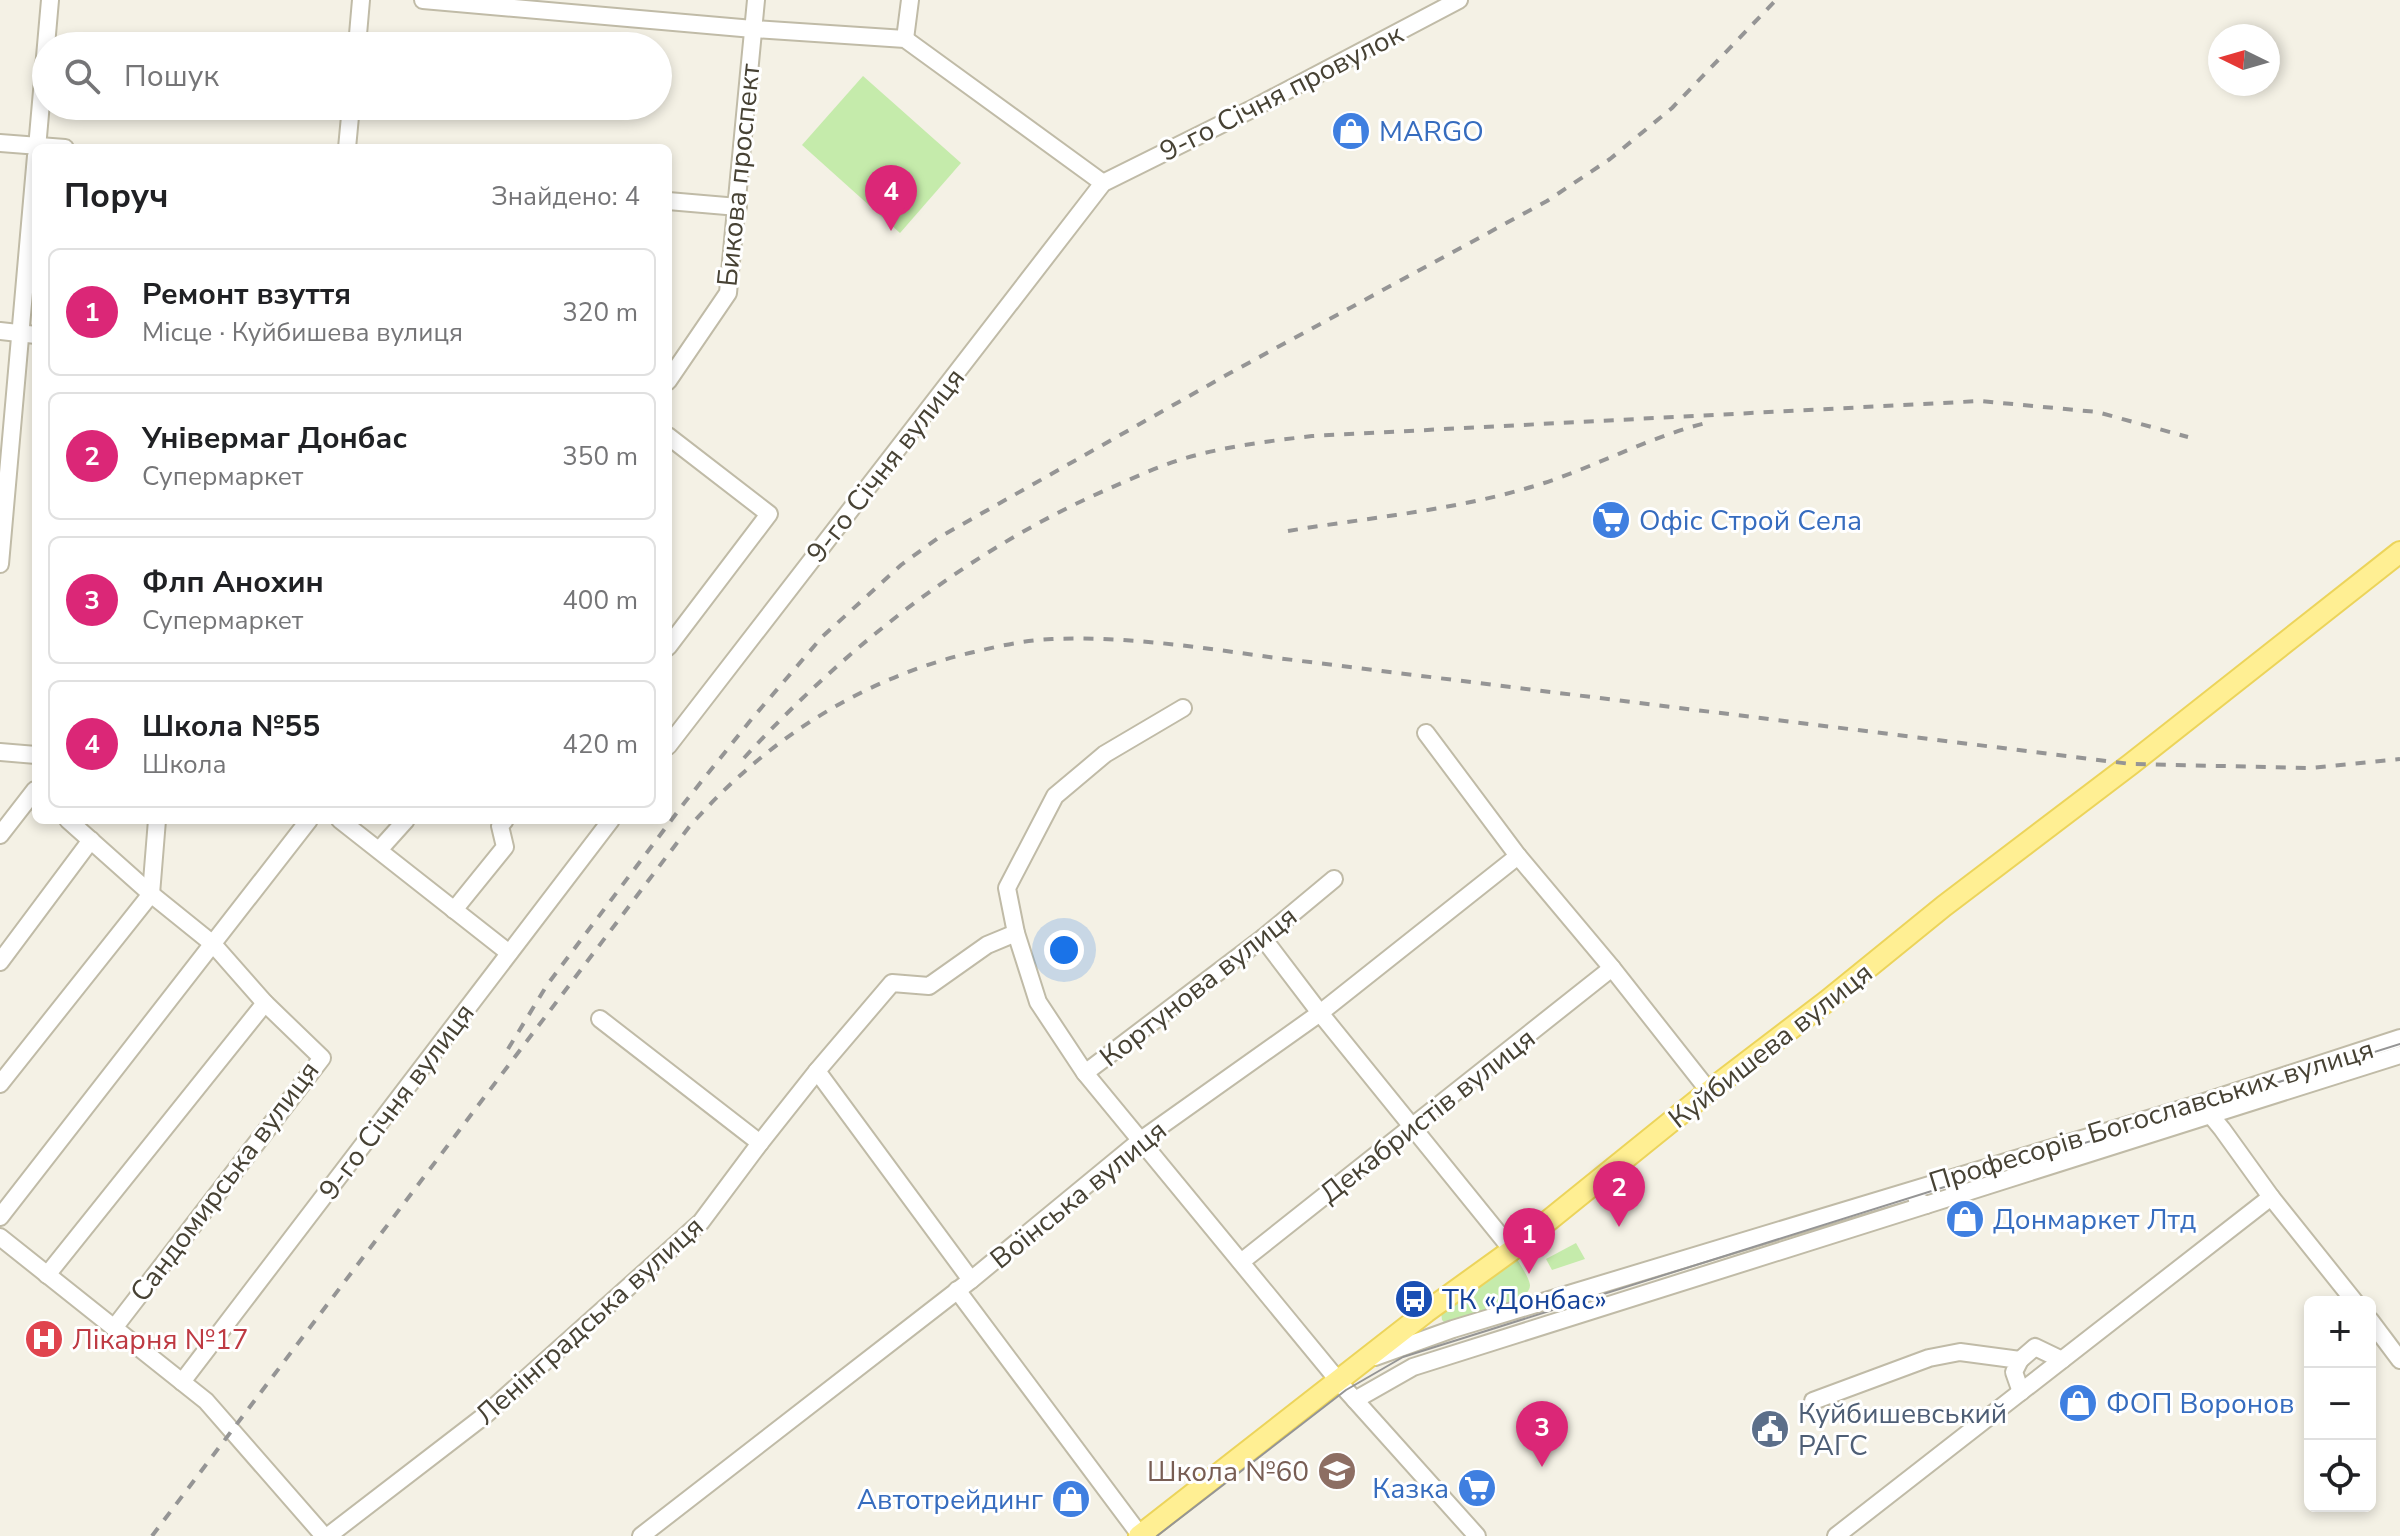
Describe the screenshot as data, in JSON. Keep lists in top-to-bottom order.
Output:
{
  "streets": {
    "main road": ["Куйбишева вулиця"],
    "street": [
      "9-го Січня провулок",
      "Бикова проспект",
      "9-го Січня вулиця",
      "Кортунова вулиця",
      "Декабристів вулиця",
      "Професорів Богославських вулиця",
      "Сандомирська вулиця",
      "Воїнська вулиця",
      "Ленінградська вулиця"
    ]
  },
  "crossings": [
    ["9-го Січня провулок", "9-го Січня вулиця"],
    ["Кортунова вулиця", "Ленінградська вулиця"],
    ["Куйбишева вулиця", "Професорів Богославських вулиця"]
  ],
  "places": {
    "shop": [
      "MARGO",
      "Донмаркет Лтд",
      "ФОП Воронов",
      "Автотрейдинг"
    ],
    "supermarket": ["Офіс Строй Села", "Казка"],
    "bus stop": ["ТК «Донбас»"],
    "hospital": ["Лікарня №17"],
    "public building": ["Куйбишевський РАГС"],
    "school or university": ["Школа №60"]
  },
  "north": "left",
  "page": {
    "search": "Пошук",
    "heading": ["Поруч", "Знайдено: 4"],
    "pins": [
      "4",
      "2",
      "1",
      "3"
    ],
    "list": [
      {
        "mark": "1",
        "name": "Ремонт взуття",
        "note": "Місце · Куйбишева вулиця",
        "value": "320 m"
      },
      {
        "mark": "2",
        "name": "Універмаг Донбас",
        "note": "Супермаркет",
        "value": "350 m"
      },
      {
        "mark": "3",
        "name": "Флп Анохин",
        "note": "Супермаркет",
        "value": "400 m"
      },
      {
        "mark": "4",
        "name": "Школа №55",
        "note": "Школа",
        "value": "420 m"
      }
    ],
    "map_buttons": ["+", "−"]
  }
}
